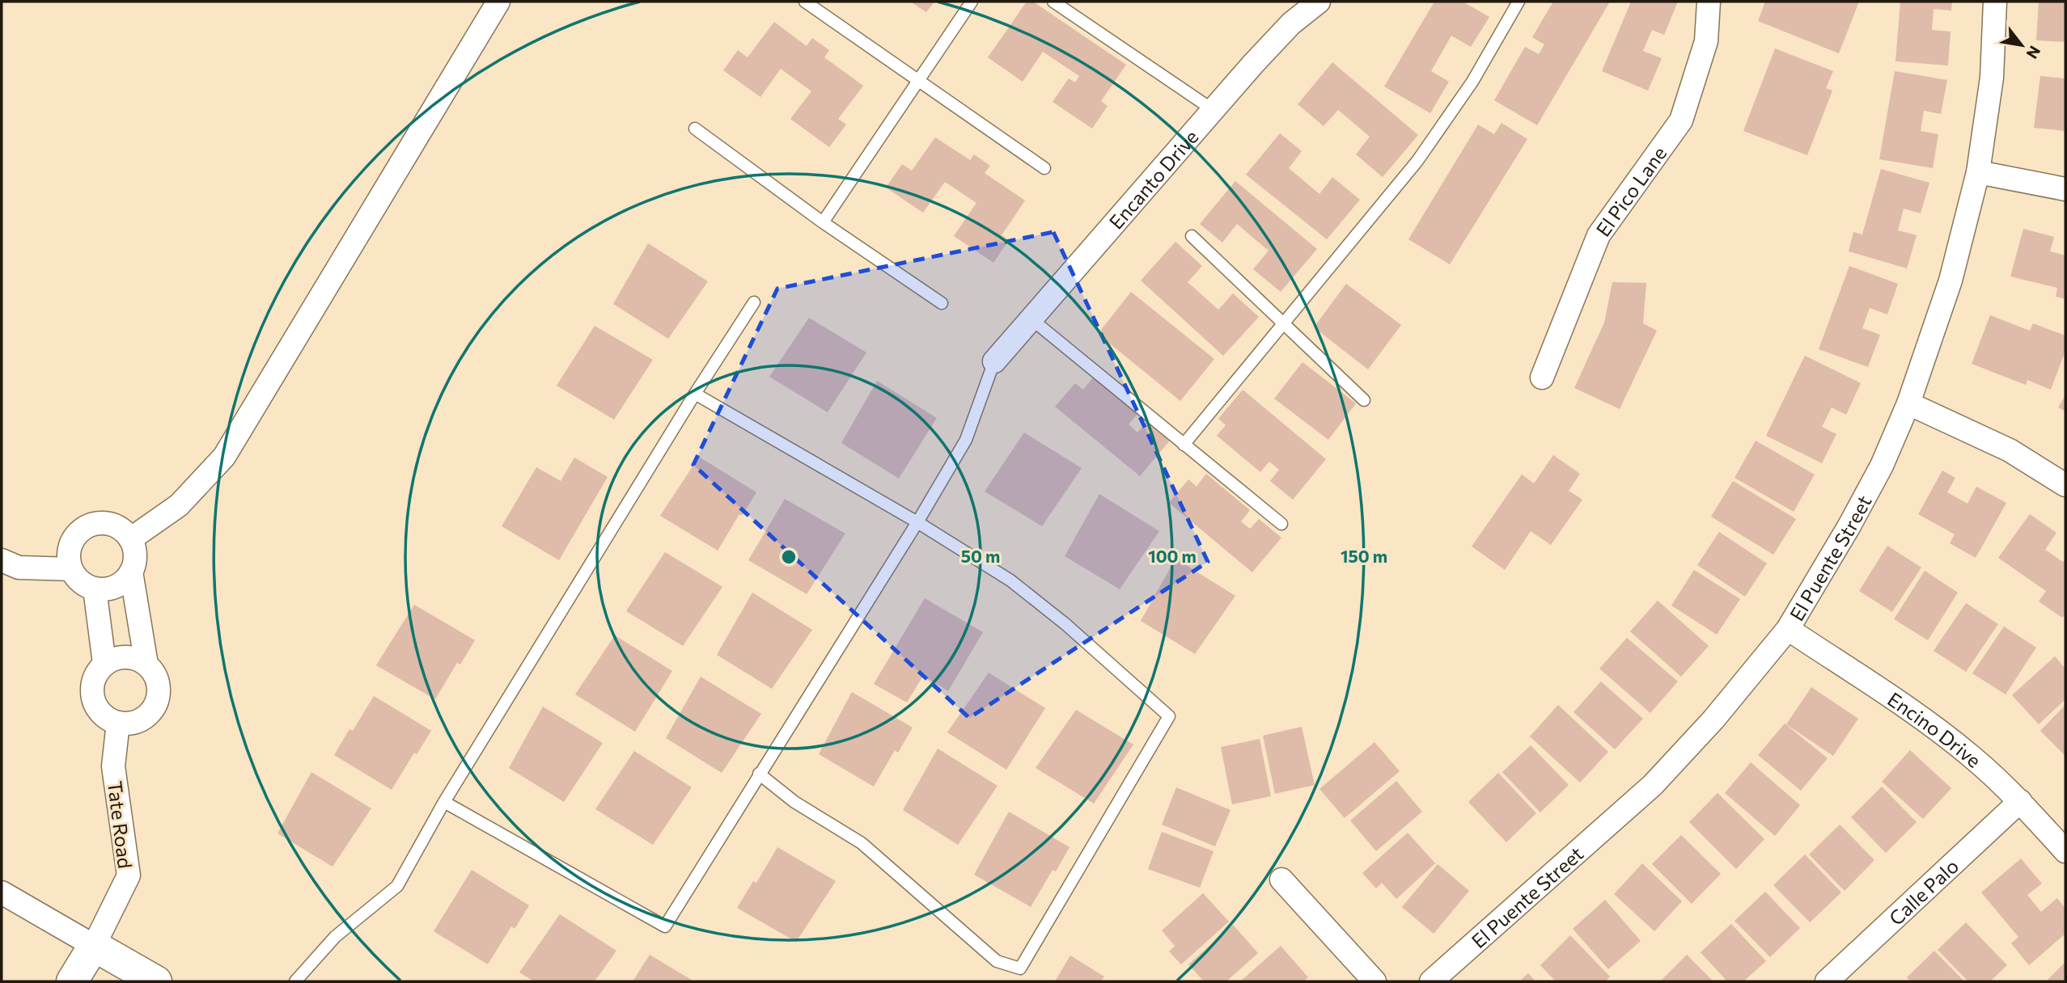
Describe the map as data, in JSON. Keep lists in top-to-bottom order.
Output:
{
  "streets": {
    "street": [
      "Encanto Drive",
      "El Pico Lane",
      "El Puente Street",
      "Encino Drive",
      "Tate Road",
      "Calle Palo"
    ]
  },
  "crossings": [
    ["El Puente Street", "Encino Drive"],
    ["Encino Drive", "Calle Palo"]
  ],
  "north": "bottom right",
  "rings": ["50 m", "100 m", "150 m"]
}
